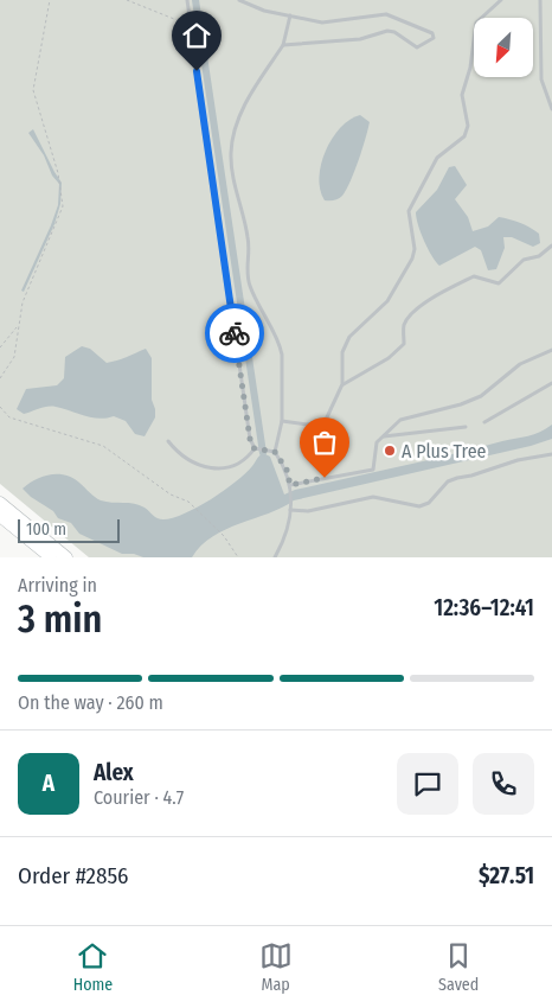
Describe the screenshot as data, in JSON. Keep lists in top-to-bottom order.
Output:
{
  "places": ["A Plus Tree"],
  "scale_bar": "100 m",
  "north": "bottom left",
  "page": {
    "scale": "100 m",
    "heading": ["3 min", "Arriving in", "12:36–12:41"],
    "panel": [
      "Alex",
      "Courier · 4.7",
      "Order #2856",
      "$27.51"
    ],
    "bar": "On the way · 260 m",
    "round": "A",
    "tabs": ["Home", "Map", "Saved"]
  }
}
